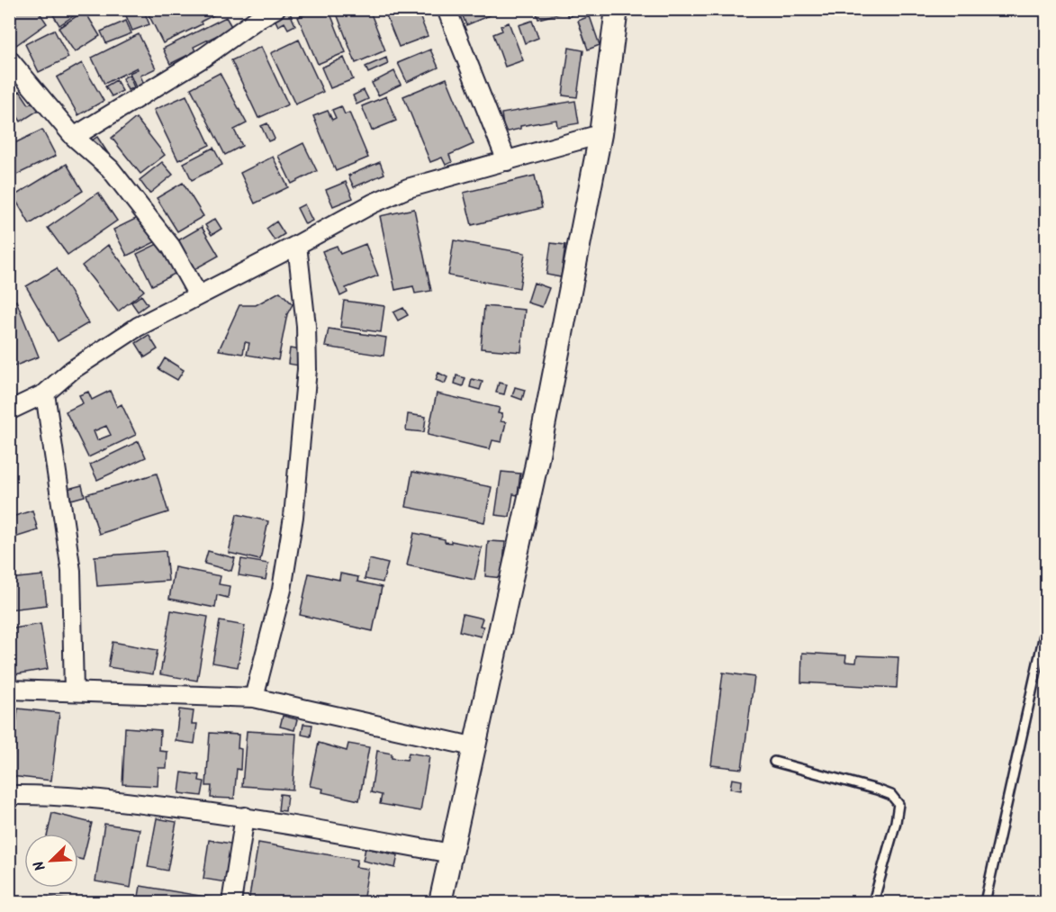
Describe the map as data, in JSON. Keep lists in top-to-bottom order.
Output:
{
  "north": "bottom left"
}
